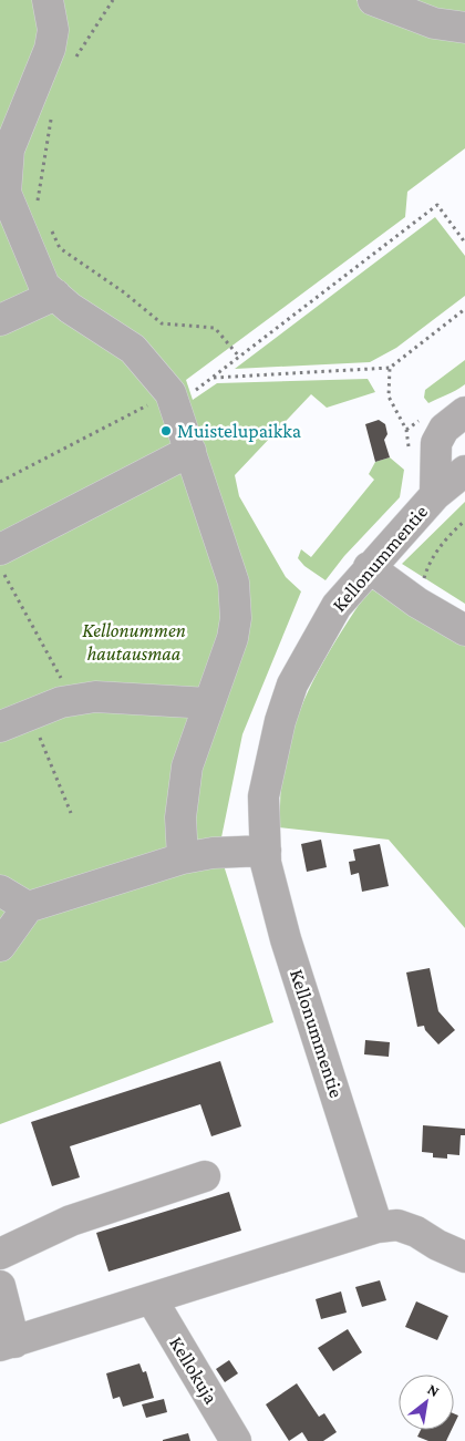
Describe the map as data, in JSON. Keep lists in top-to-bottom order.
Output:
{
  "streets": {
    "street": ["Kellonummentie", "Kellokuja"]
  },
  "parks": ["Kellonummen hautausmaa"],
  "places": ["Muistelupaikka"],
  "north": "top right"
}
